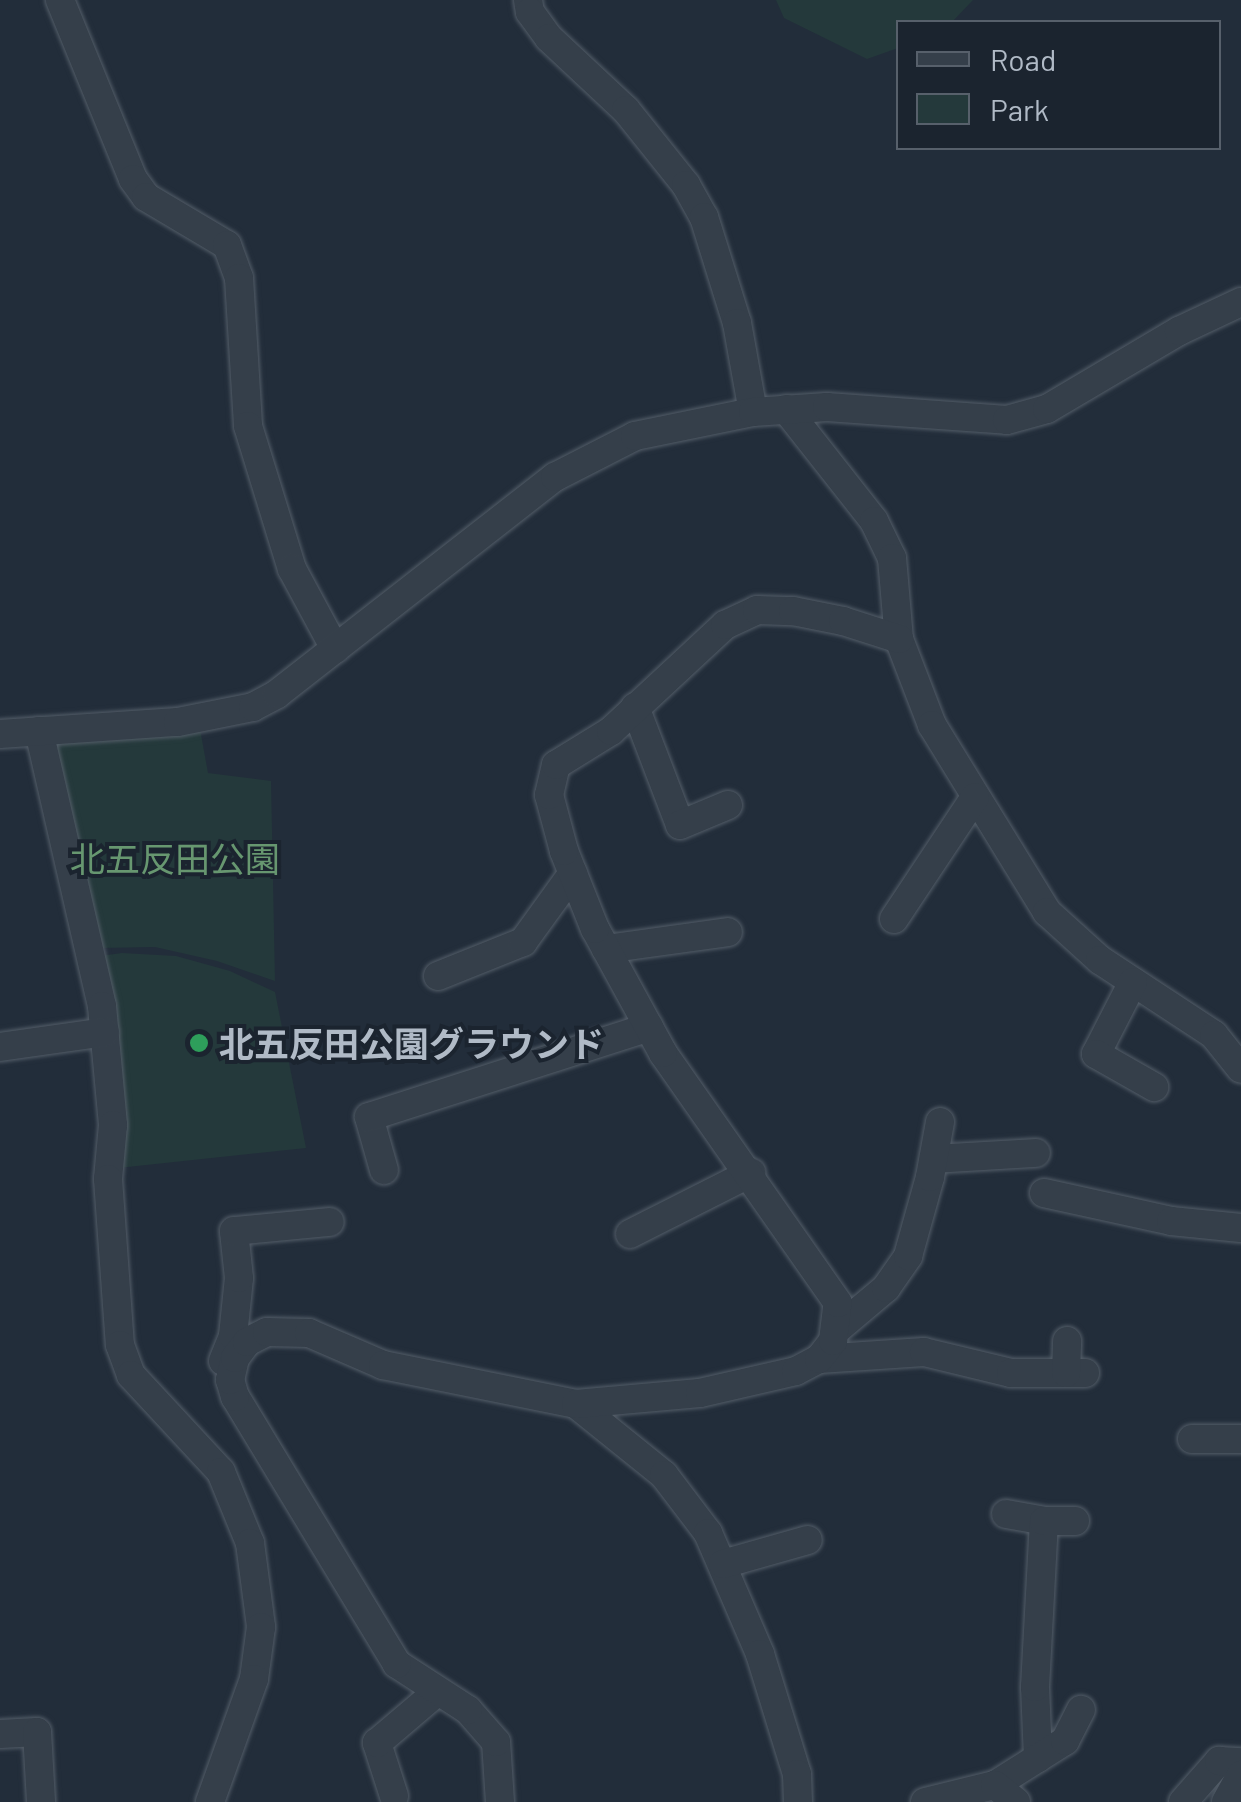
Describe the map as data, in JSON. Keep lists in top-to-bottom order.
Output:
{
  "parks": ["北五反田公園"],
  "places": ["北五反田公園グラウンド"],
  "legend": ["Road", "Park"]
}
